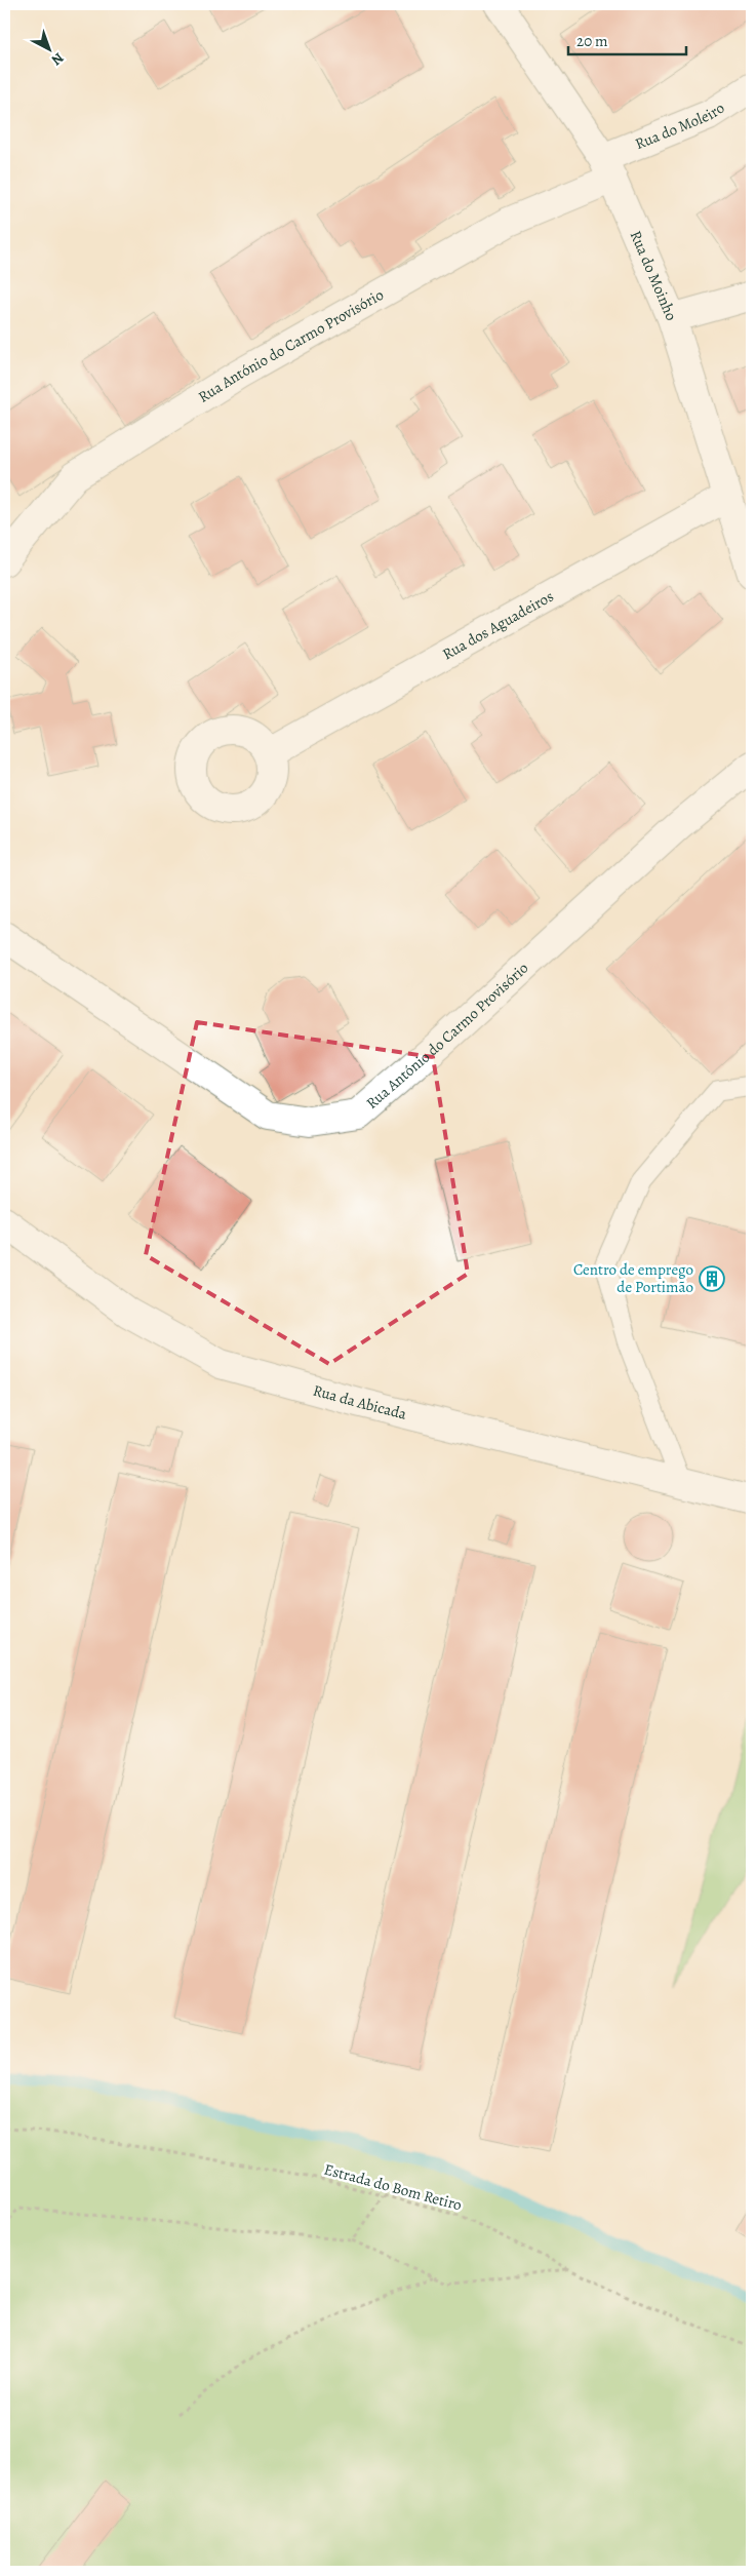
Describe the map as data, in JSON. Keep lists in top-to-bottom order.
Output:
{
  "streets": {
    "street": [
      "Rua do Moleiro",
      "Rua do Moinho",
      "Rua António do Carmo Provisório",
      "Rua dos Aguadeiros",
      "Rua da Abicada"
    ],
    "path": ["Estrada do Bom Retiro"]
  },
  "crossings": [
    ["Rua do Moleiro", "Rua do Moinho"],
    ["Rua do Moleiro", "Rua António do Carmo Provisório"],
    ["Rua do Moinho", "Rua António do Carmo Provisório"],
    ["Rua do Moinho", "Rua dos Aguadeiros"]
  ],
  "places": {
    "building": ["Centro de emprego de Portimão"]
  },
  "scale_bar": "20 m",
  "north": "bottom right"
}
